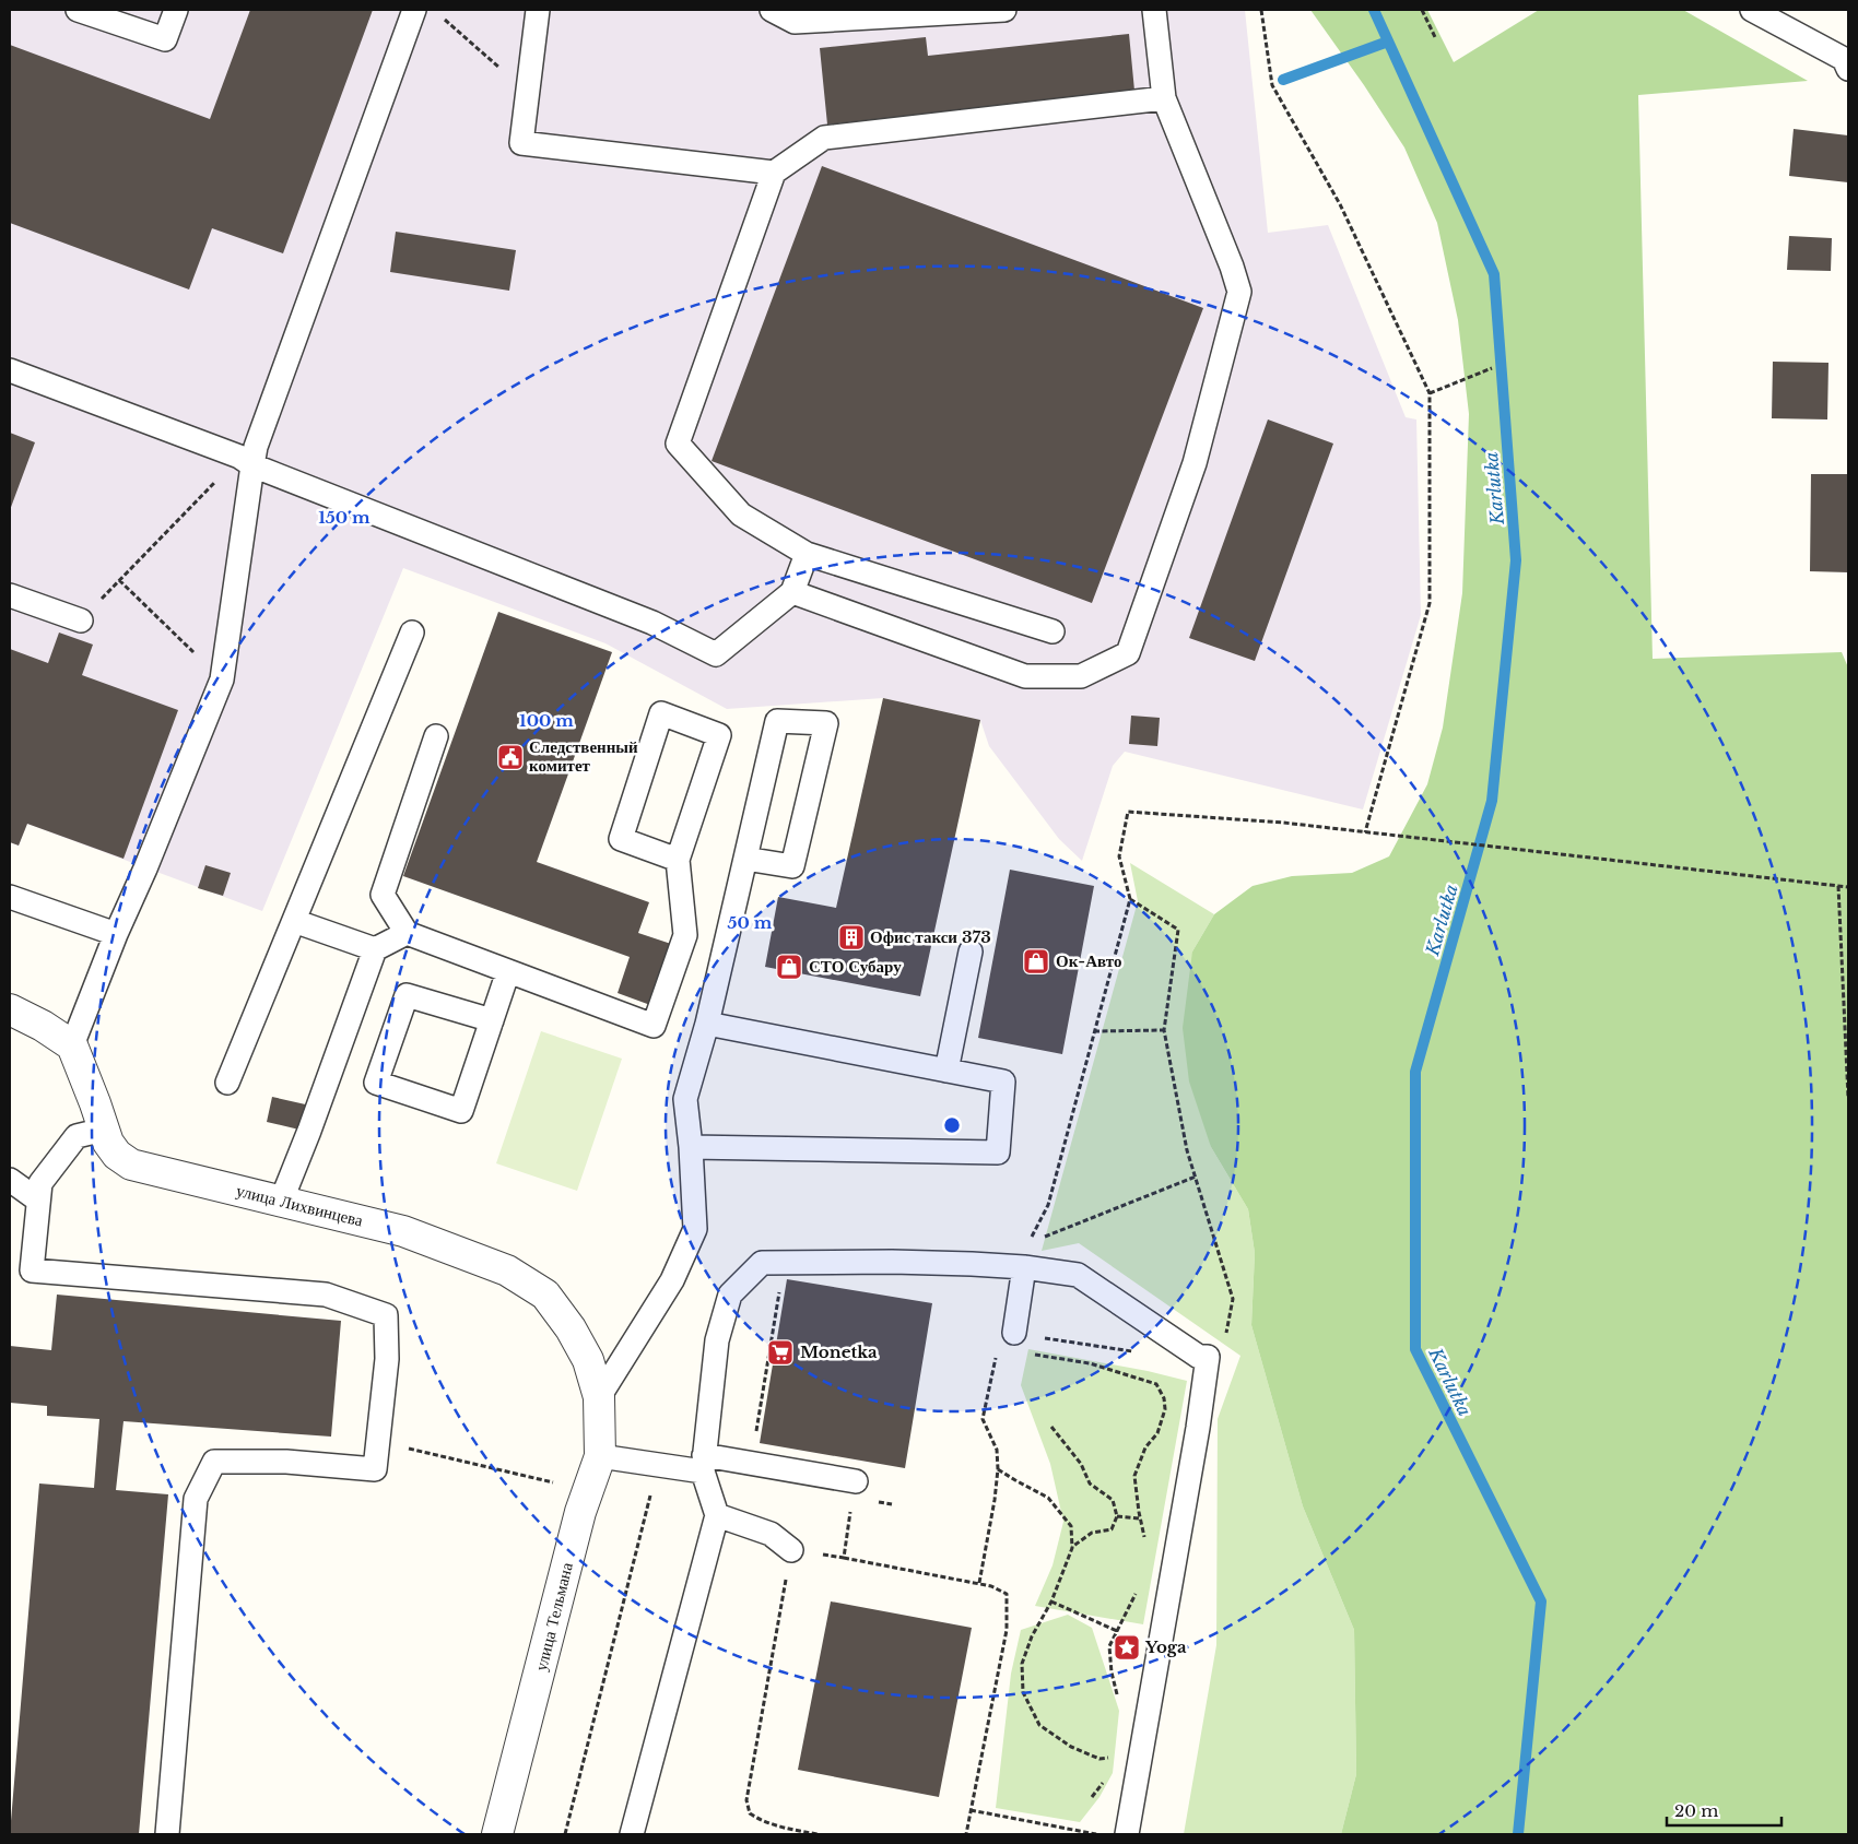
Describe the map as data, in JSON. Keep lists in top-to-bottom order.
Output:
{
  "streets": {
    "street": ["улица Лихвинцева", "улица Тельмана"]
  },
  "crossings": [
    ["улица Лихвинцева", "улица Тельмана"]
  ],
  "water": ["Karlutka"],
  "places": {
    "public building": ["Следственный комитет"],
    "building": ["Офис такси 373"],
    "shop": ["Ок-Авто", "СТО Субару"],
    "supermarket": ["Monetka"],
    "place": ["Yoga"]
  },
  "scale_bar": "20 m",
  "rings": ["150 m", "100 m", "50 m"]
}
